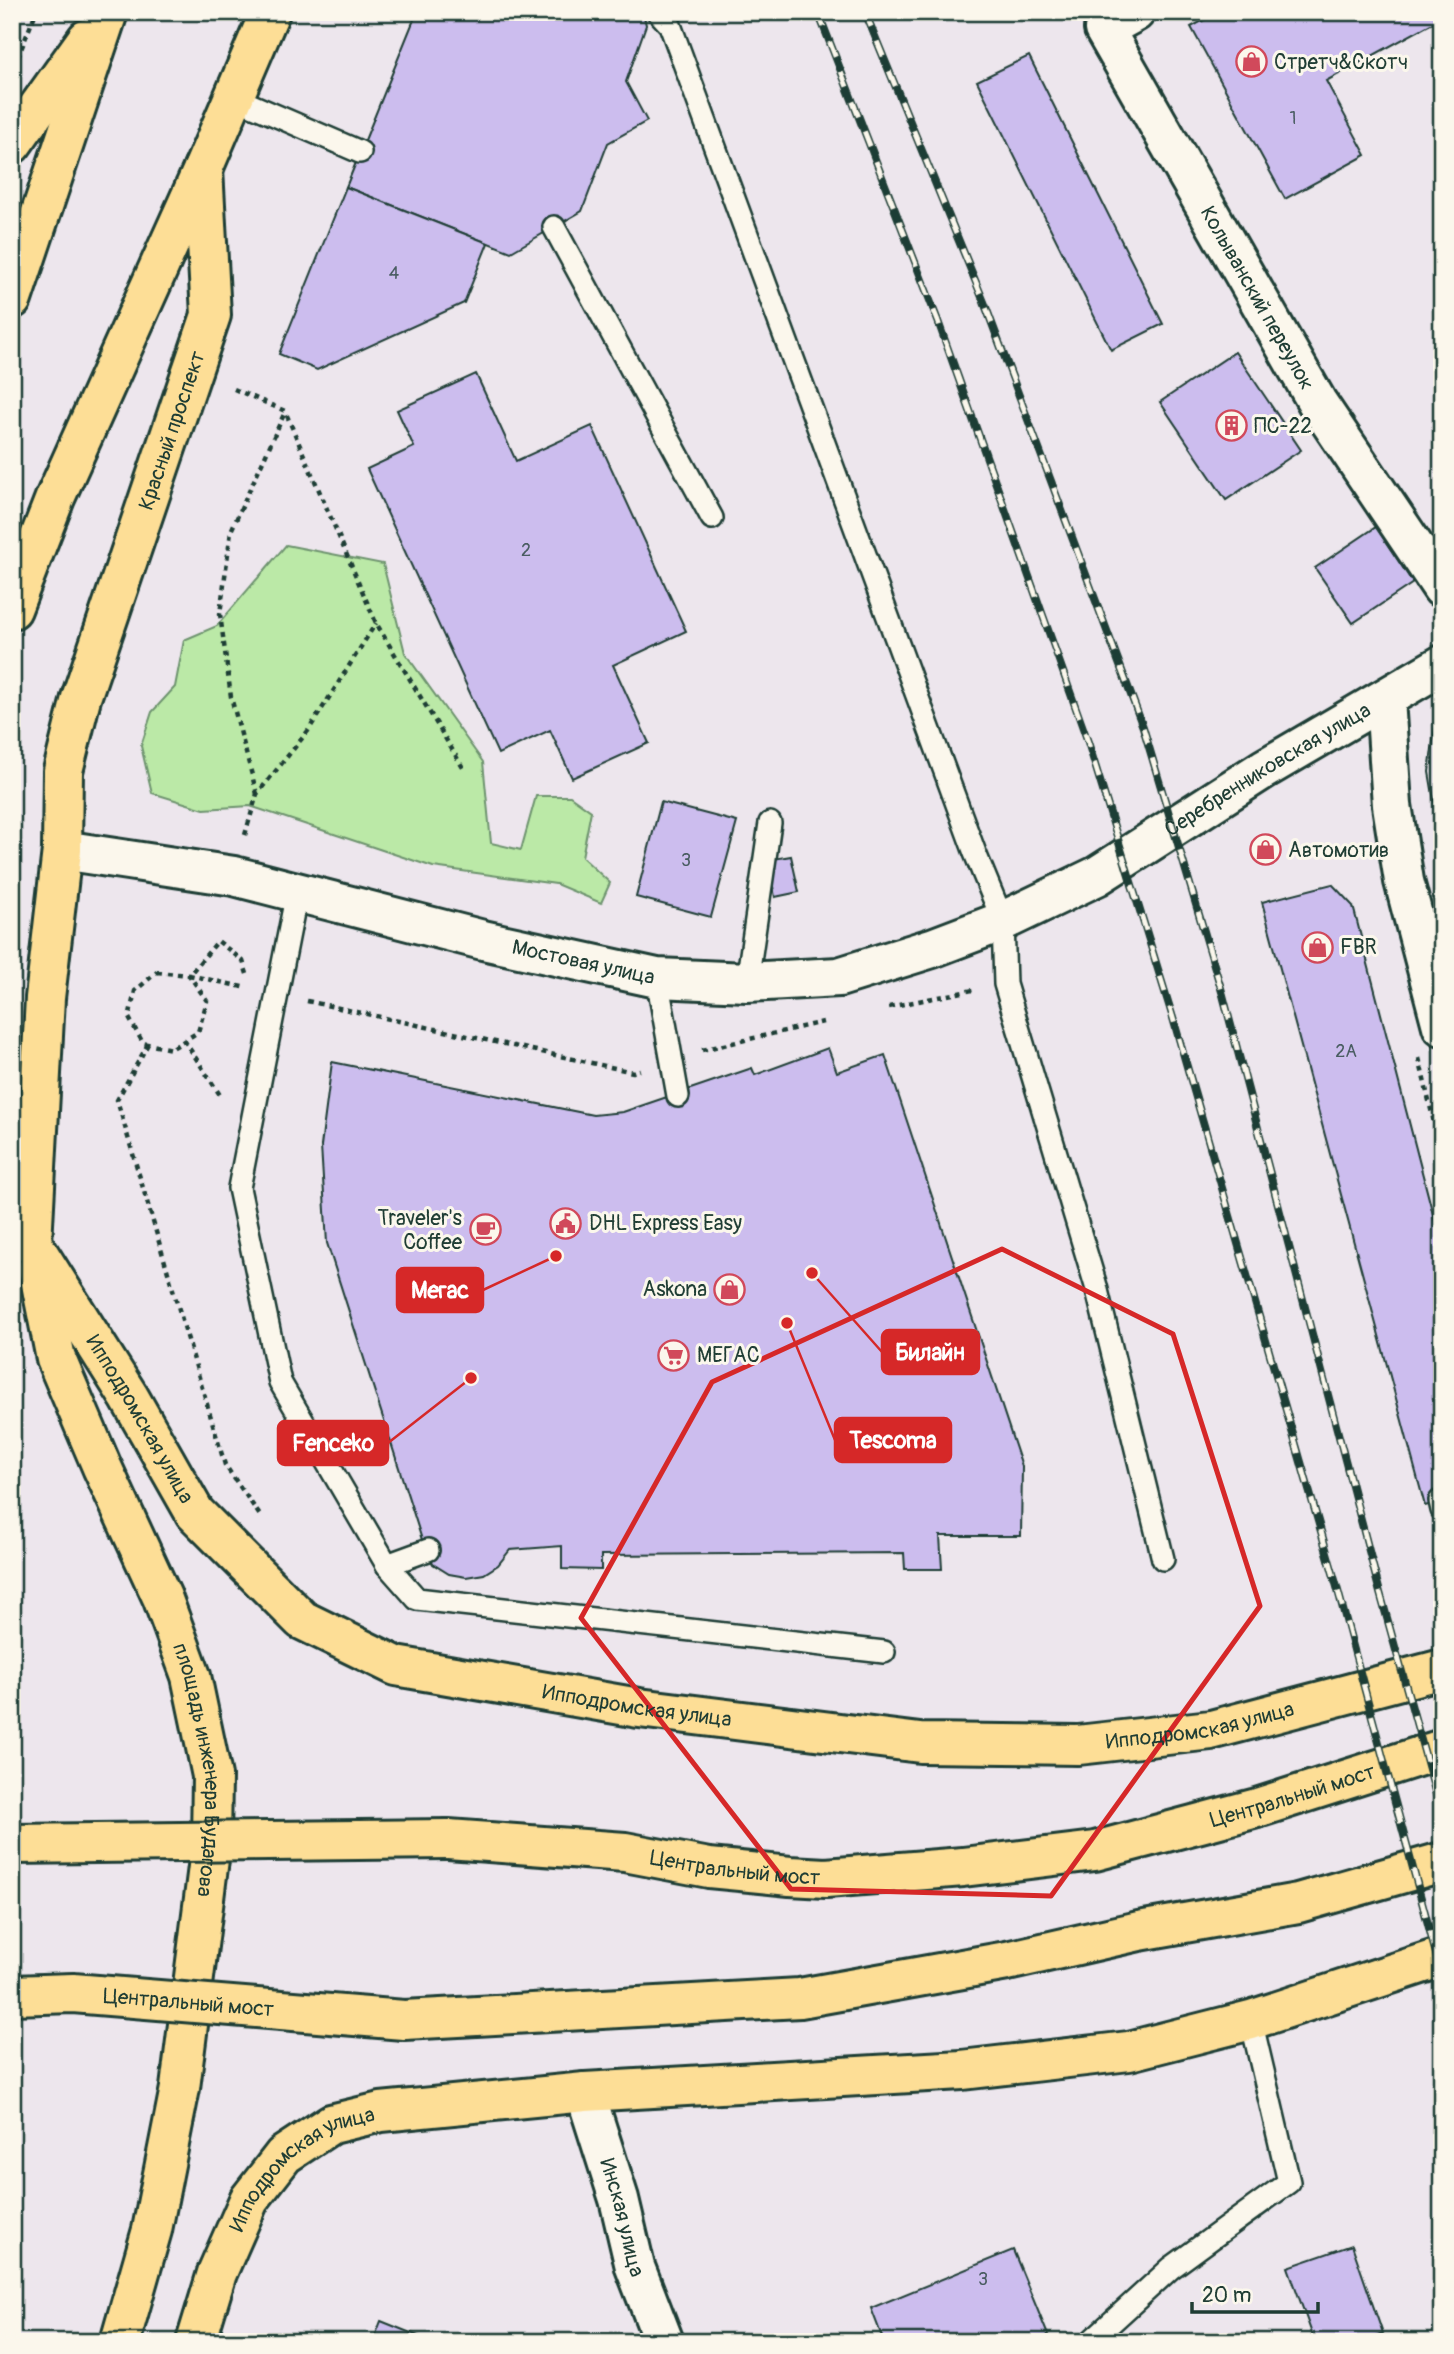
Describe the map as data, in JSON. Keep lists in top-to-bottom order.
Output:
{
  "streets": {
    "main road": [
      "Красный проспект",
      "Ипподромская улица",
      "площадь инженера Будагова",
      "Центральный мост"
    ],
    "street": [
      "Колыванский переулок",
      "Серебренниковская улица",
      "Мостовая улица",
      "Инская улица"
    ]
  },
  "crossings": [
    ["Красный проспект", "Мостовая улица"],
    ["Красный проспект", "Ипподромская улица"],
    ["Красный проспект", "площадь инженера Будагова"],
    ["Серебренниковская улица", "Мостовая улица"],
    ["Ипподромская улица", "площадь инженера Будагова"],
    ["Ипподромская улица", "Инская улица"]
  ],
  "places": {
    "shop": [
      "Стретч&Скотч",
      "Автомотив",
      "FBR",
      "Askona"
    ],
    "building": ["ПС-22"],
    "public building": ["DHL Express Easy"],
    "cafe": ["Traveler's Coffee"],
    "other": [
      "Мегас",
      "Билайн",
      "Tescoma",
      "Fenceko"
    ],
    "supermarket": ["МЕГАС"]
  },
  "house_numbers": [
    "1",
    "4",
    "2",
    "3",
    "2А",
    "3"
  ],
  "scale_bar": "20 m"
}
